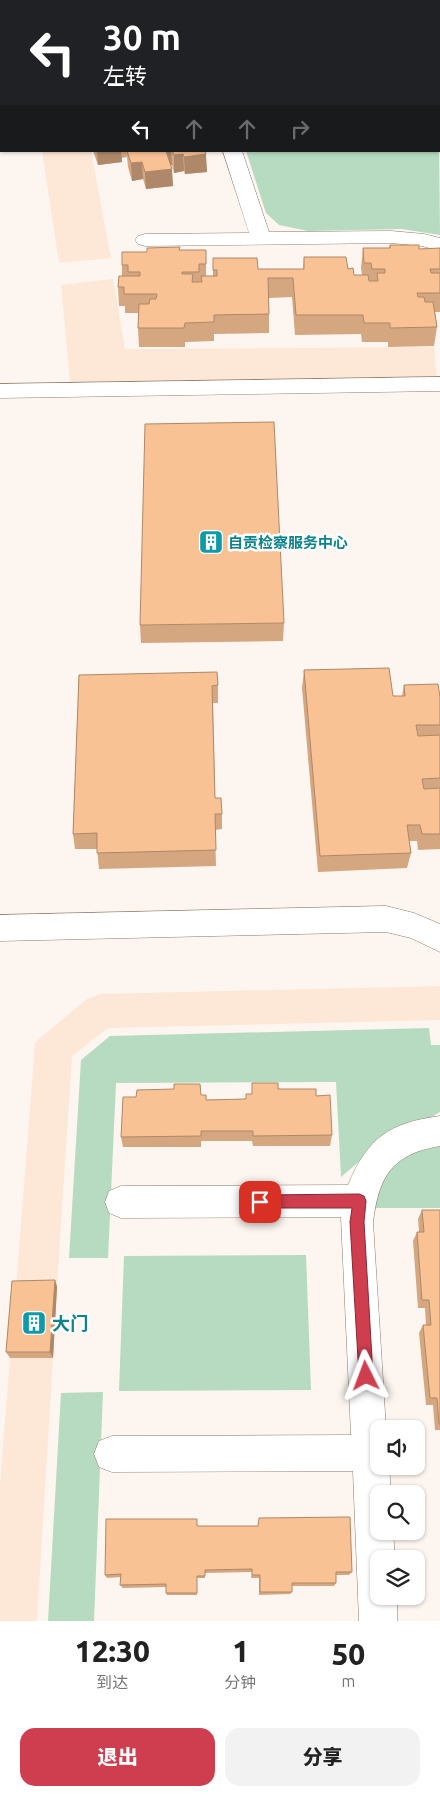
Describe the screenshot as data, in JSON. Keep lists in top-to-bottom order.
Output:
{
  "places": {
    "building": ["自贡检察服务中心", "大门"]
  },
  "page": {
    "turn": ["30 m", "左转"],
    "eta": [
      "12:30",
      "到达",
      "1",
      "分钟",
      "50",
      "m"
    ],
    "buttons": ["退出", "分享"]
  }
}
